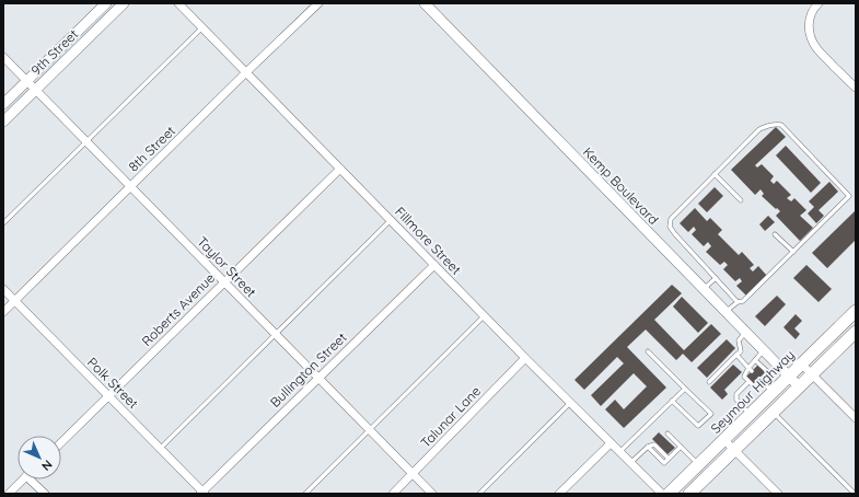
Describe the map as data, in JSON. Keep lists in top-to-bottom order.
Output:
{
  "streets": {
    "main road": ["9th Street", "Kemp Boulevard", "Seymour Highway"],
    "street": [
      "8th Street",
      "Fillmore Street",
      "Taylor Street",
      "Roberts Avenue",
      "Bullington Street",
      "Polk Street",
      "Talunar Lane"
    ]
  },
  "crossings": [
    ["9th Street", "Taylor Street"],
    ["8th Street", "Fillmore Street"],
    ["8th Street", "Taylor Street"],
    ["8th Street", "Polk Street"],
    ["Kemp Boulevard", "Seymour Highway"],
    ["Fillmore Street", "Roberts Avenue"],
    ["Fillmore Street", "Bullington Street"],
    ["Fillmore Street", "Talunar Lane"],
    ["Taylor Street", "Roberts Avenue"],
    ["Taylor Street", "Bullington Street"],
    ["Taylor Street", "Talunar Lane"],
    ["Roberts Avenue", "Polk Street"],
    ["Bullington Street", "Polk Street"]
  ],
  "north": "bottom right"
}
